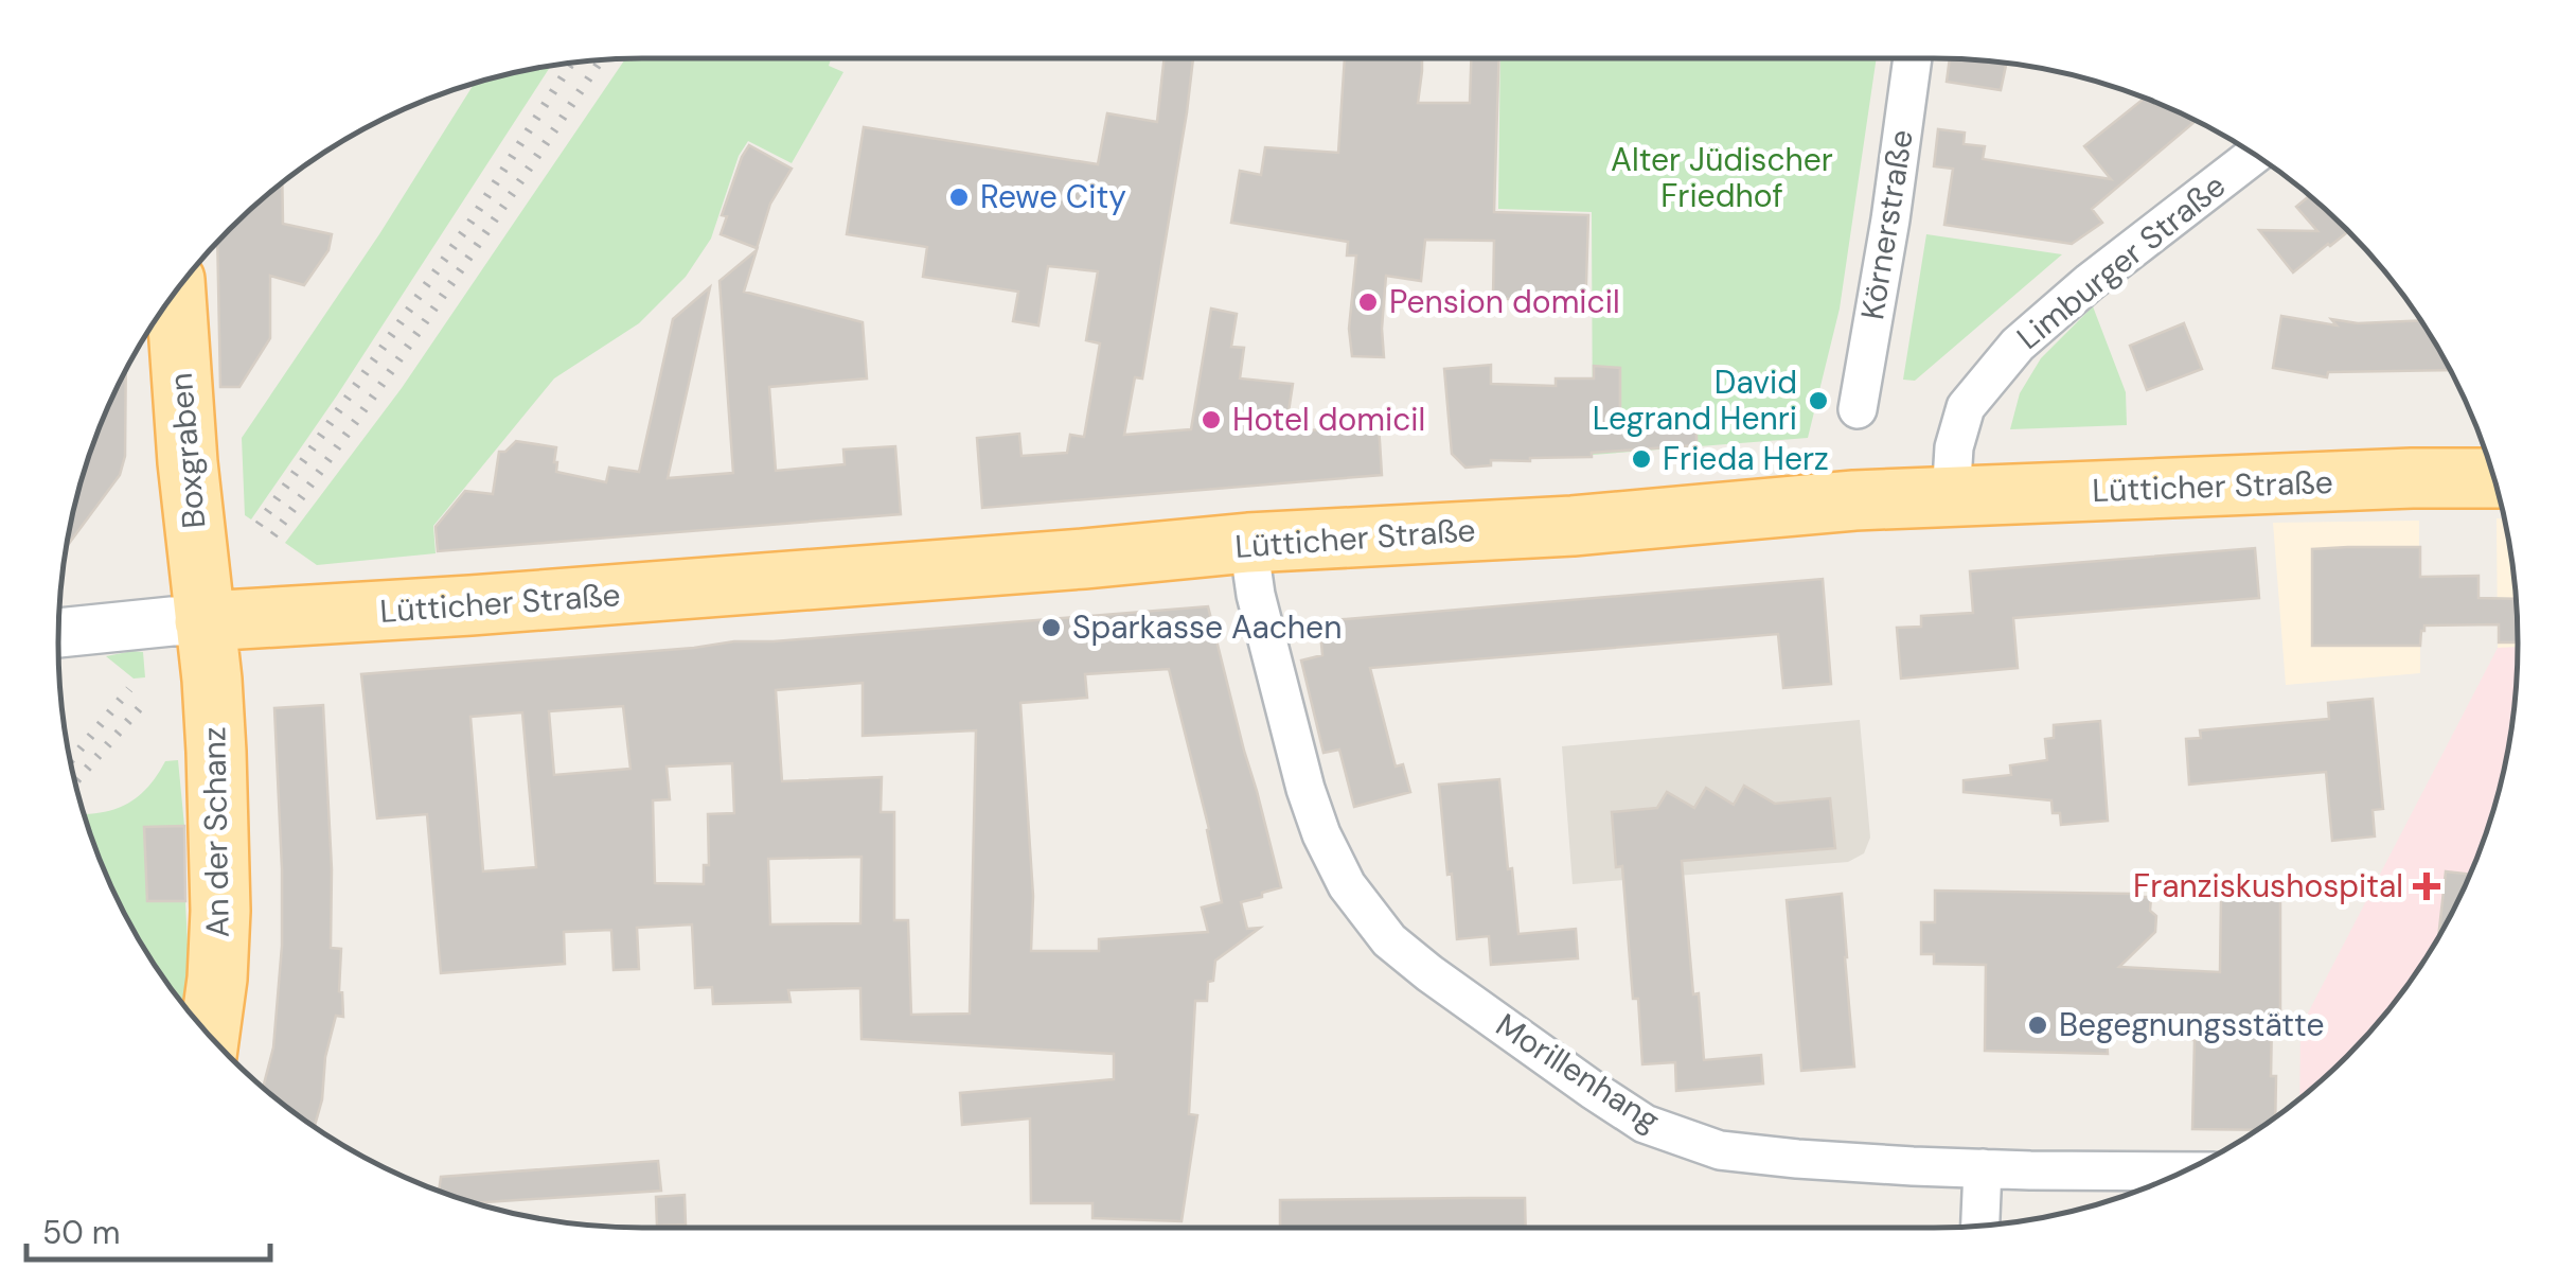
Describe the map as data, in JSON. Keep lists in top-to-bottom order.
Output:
{
  "streets": {
    "main road": ["Boxgraben", "Lütticher Straße", "An der Schanz"],
    "street": ["Körnerstraße", "Limburger Straße", "Morillenhang"]
  },
  "crossings": [
    ["Limburger Straße", "Lütticher Straße"],
    ["Boxgraben", "Lütticher Straße"],
    ["Boxgraben", "An der Schanz"],
    ["Lütticher Straße", "An der Schanz"],
    ["Lütticher Straße", "Morillenhang"]
  ],
  "parks": ["Alter Jüdischer Friedhof"],
  "places": {
    "other": [
      "Rewe City",
      "Pension domicil",
      "David Legrand Henri",
      "Hotel domicil",
      "Frieda Herz",
      "Sparkasse Aachen",
      "Begegnungsstätte"
    ],
    "health": ["Franziskushospital"]
  },
  "scale_bar": "50 m"
}
